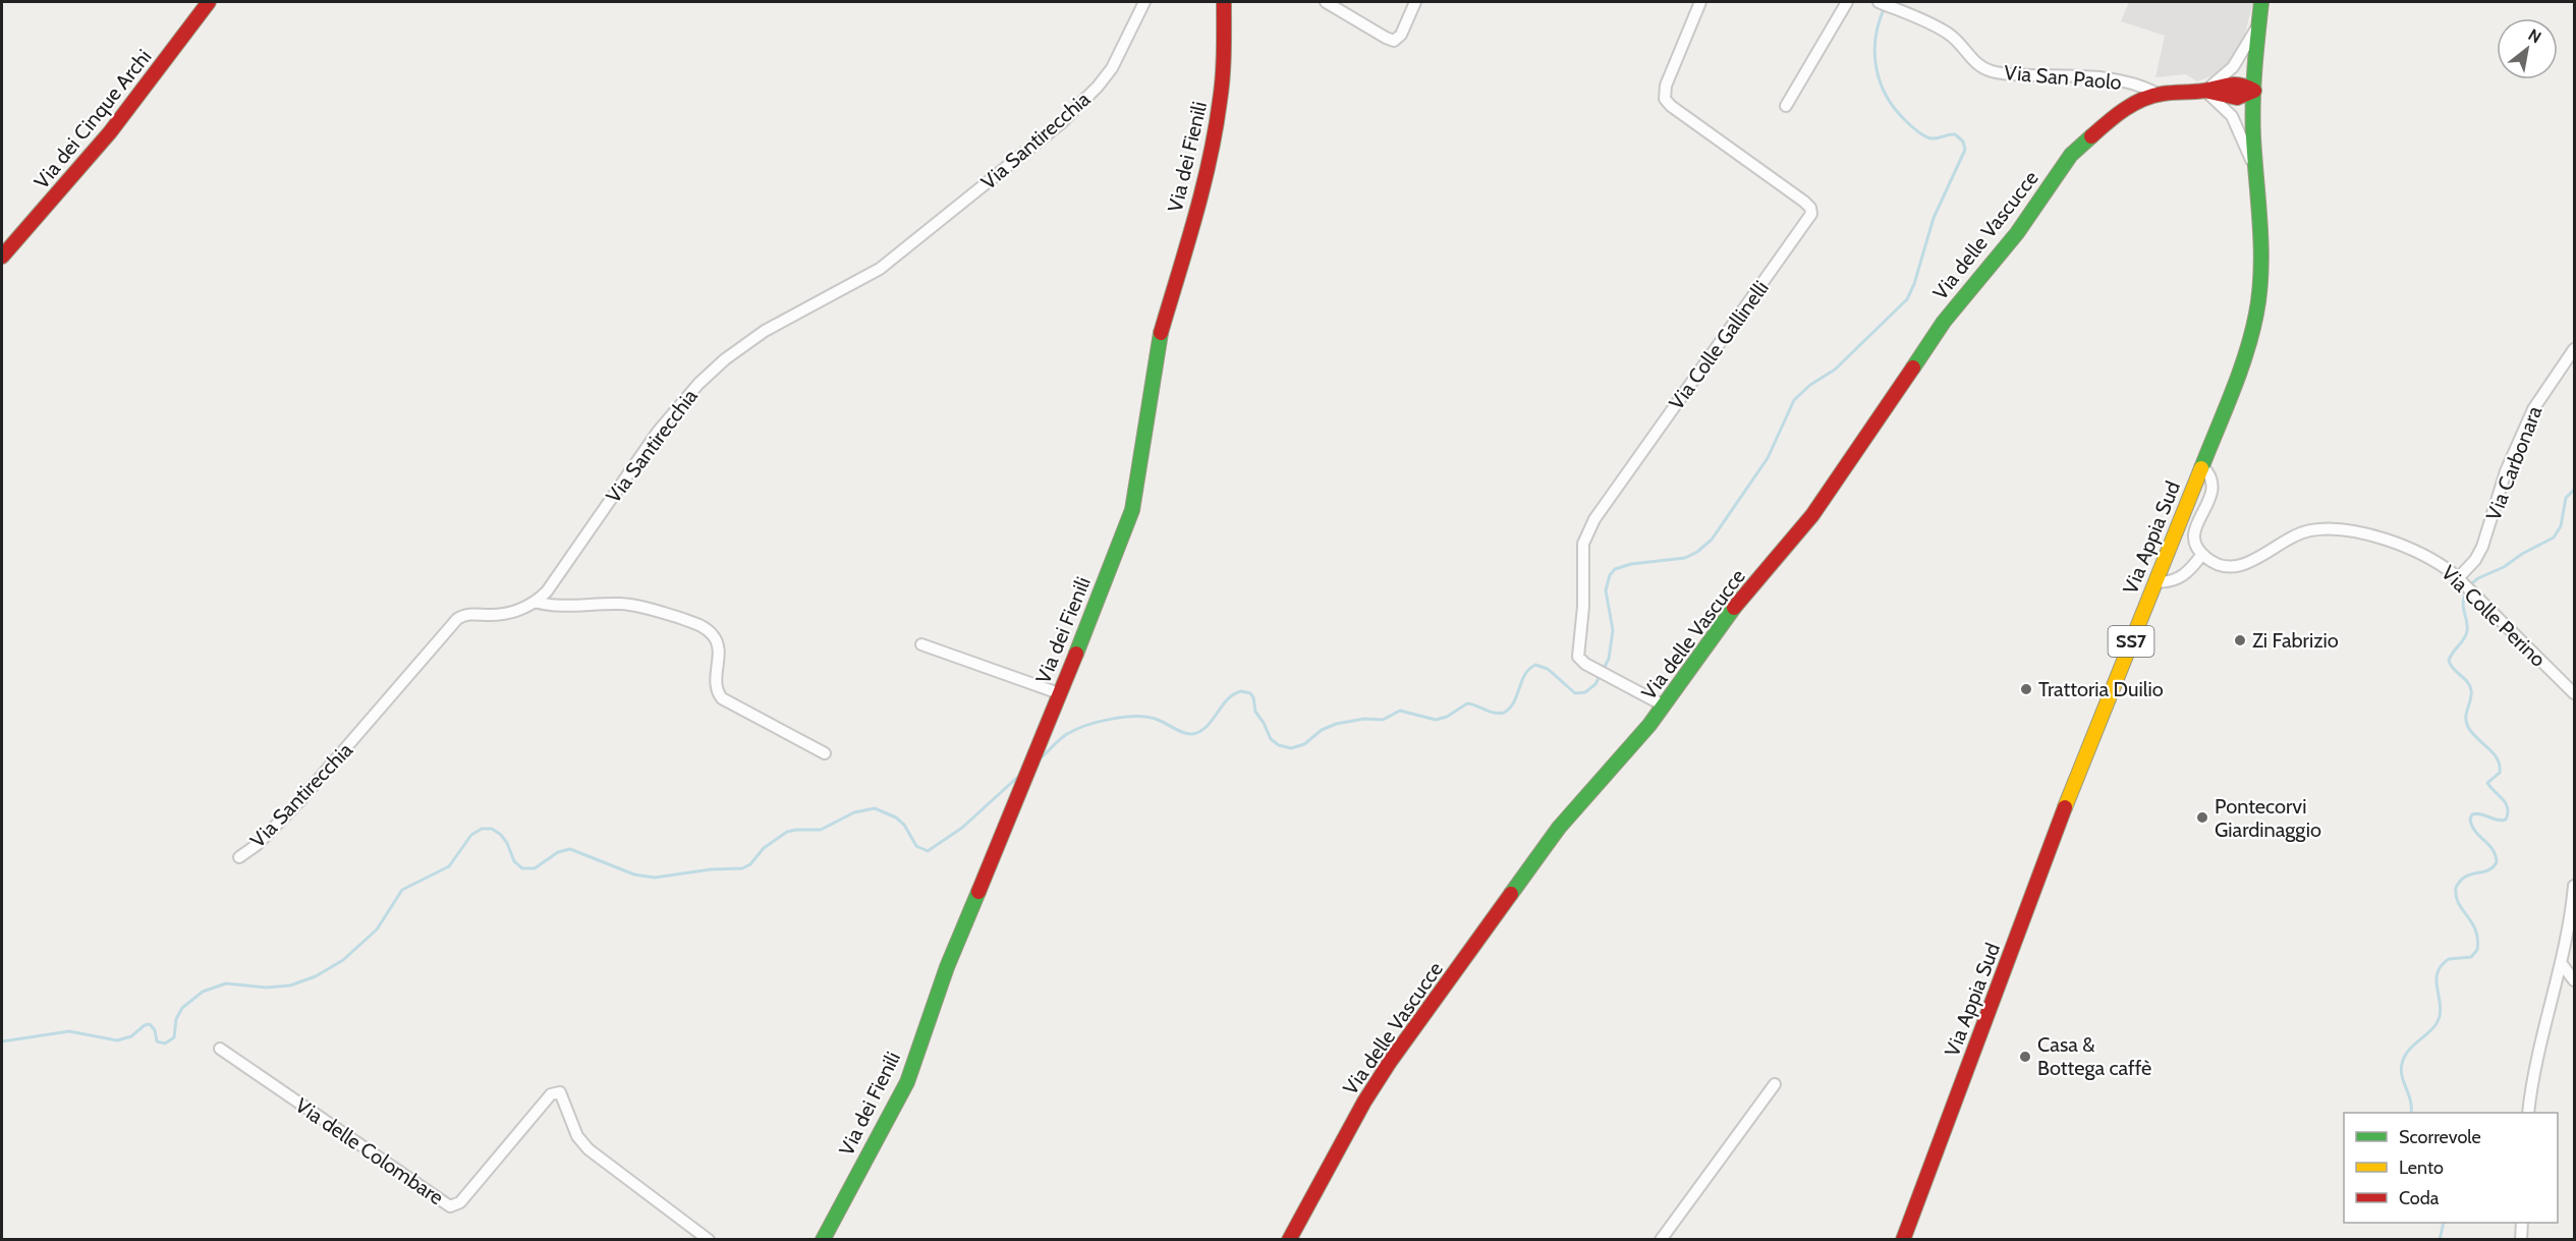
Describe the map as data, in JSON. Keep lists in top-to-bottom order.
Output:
{
  "streets": {
    "street": [
      "Via San Paolo",
      "Via dei Cinque Archi",
      "Via Santirecchia",
      "Via dei Fienili",
      "Via delle Vascucce",
      "Via Colle Gallinelli",
      "Via Carbonara",
      "Via Appia Sud",
      "Via Colle Perino",
      "SS7",
      "Via delle Colombare"
    ]
  },
  "crossings": [
    ["Via San Paolo", "Via delle Vascucce"],
    ["Via delle Vascucce", "Via Colle Gallinelli"],
    ["Via delle Vascucce", "Via Appia Sud"],
    ["Via Carbonara", "Via Colle Perino"]
  ],
  "places": [
    "Zi Fabrizio",
    "Trattoria Duilio",
    "Pontecorvi Giardinaggio",
    "Casa & Bottega caffè"
  ],
  "legend": ["Scorrevole", "Lento", "Coda"],
  "north": "top right"
}
